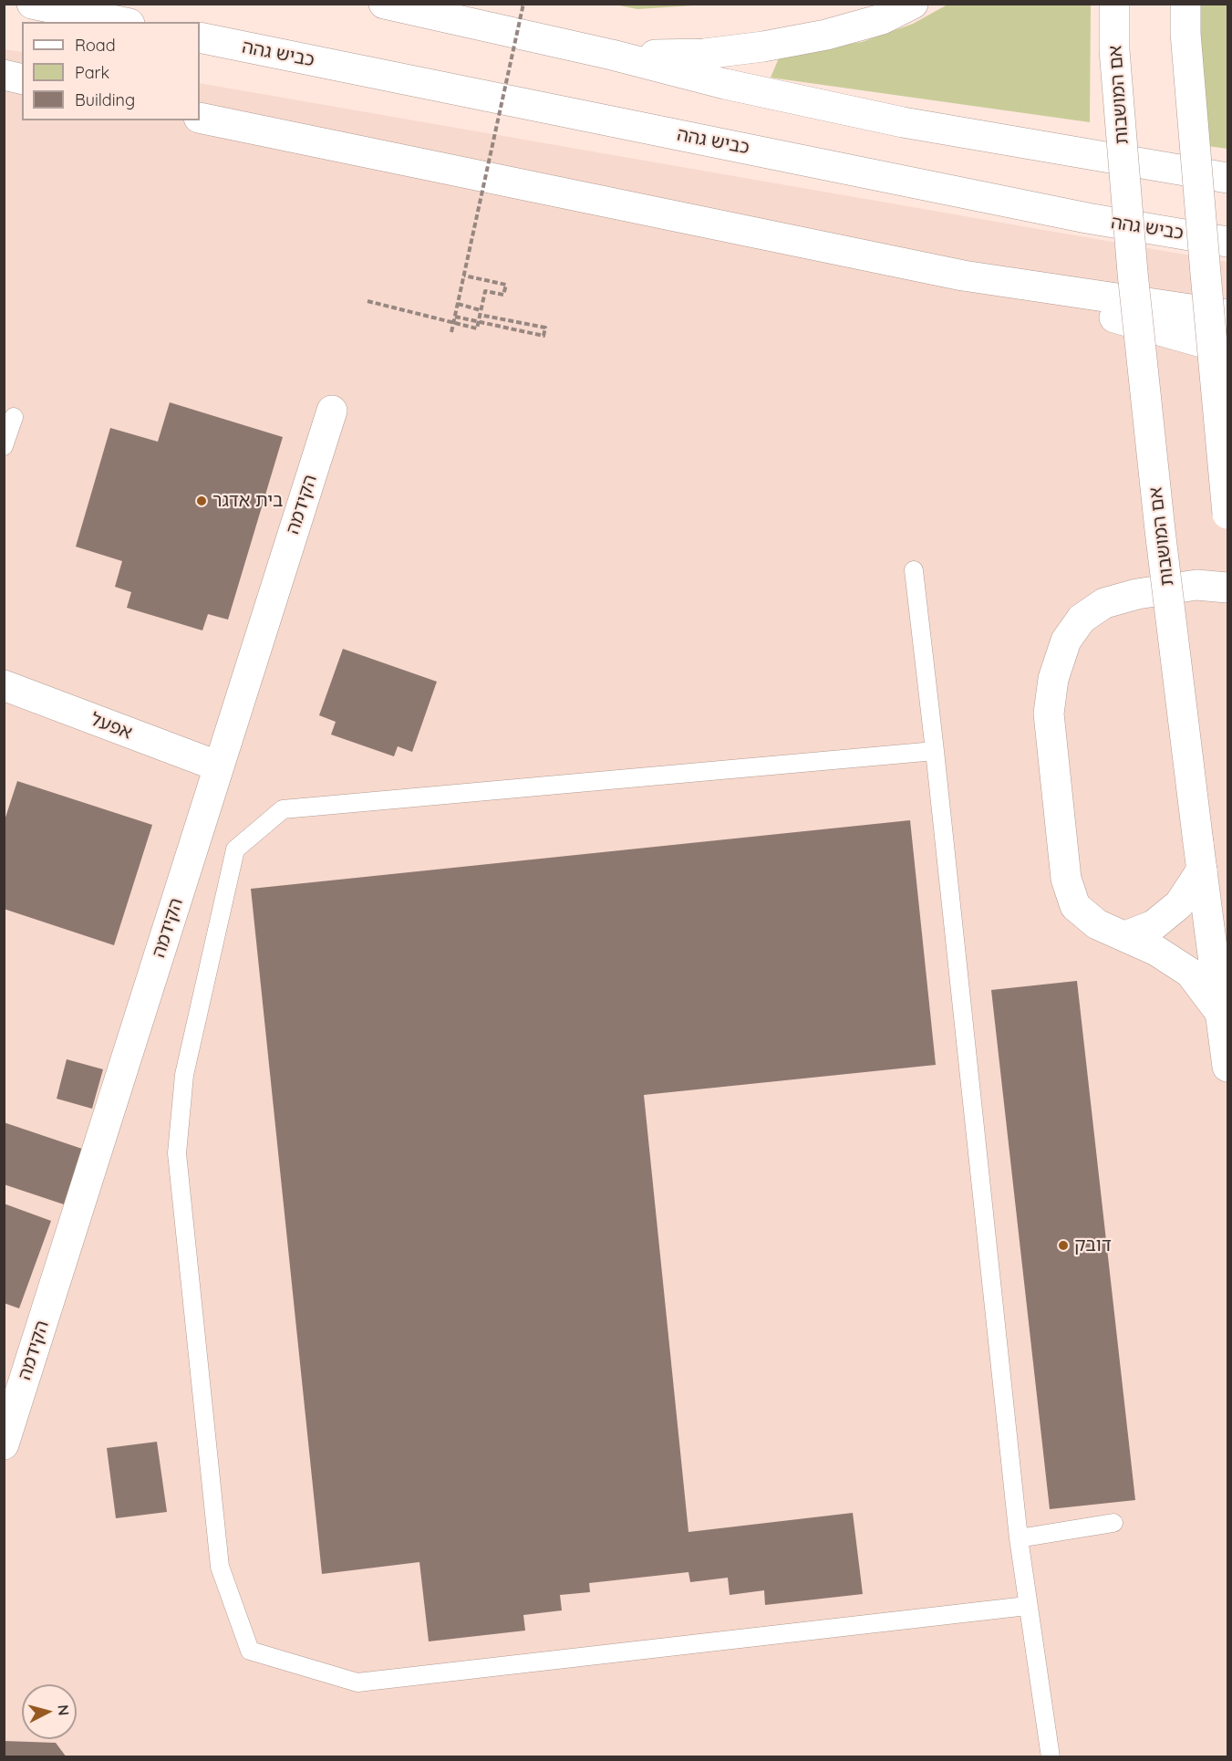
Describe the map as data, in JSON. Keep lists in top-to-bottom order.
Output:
{
  "streets": {
    "main road": [
      "כביש גהה",
      "אם המושבות",
      "הקידמה",
      "אפעל"
    ]
  },
  "crossings": [
    ["הקידמה", "אפעל"]
  ],
  "places": ["בית אדגר", "דובק"],
  "legend": ["Road", "Park", "Building"],
  "north": "right"
}
